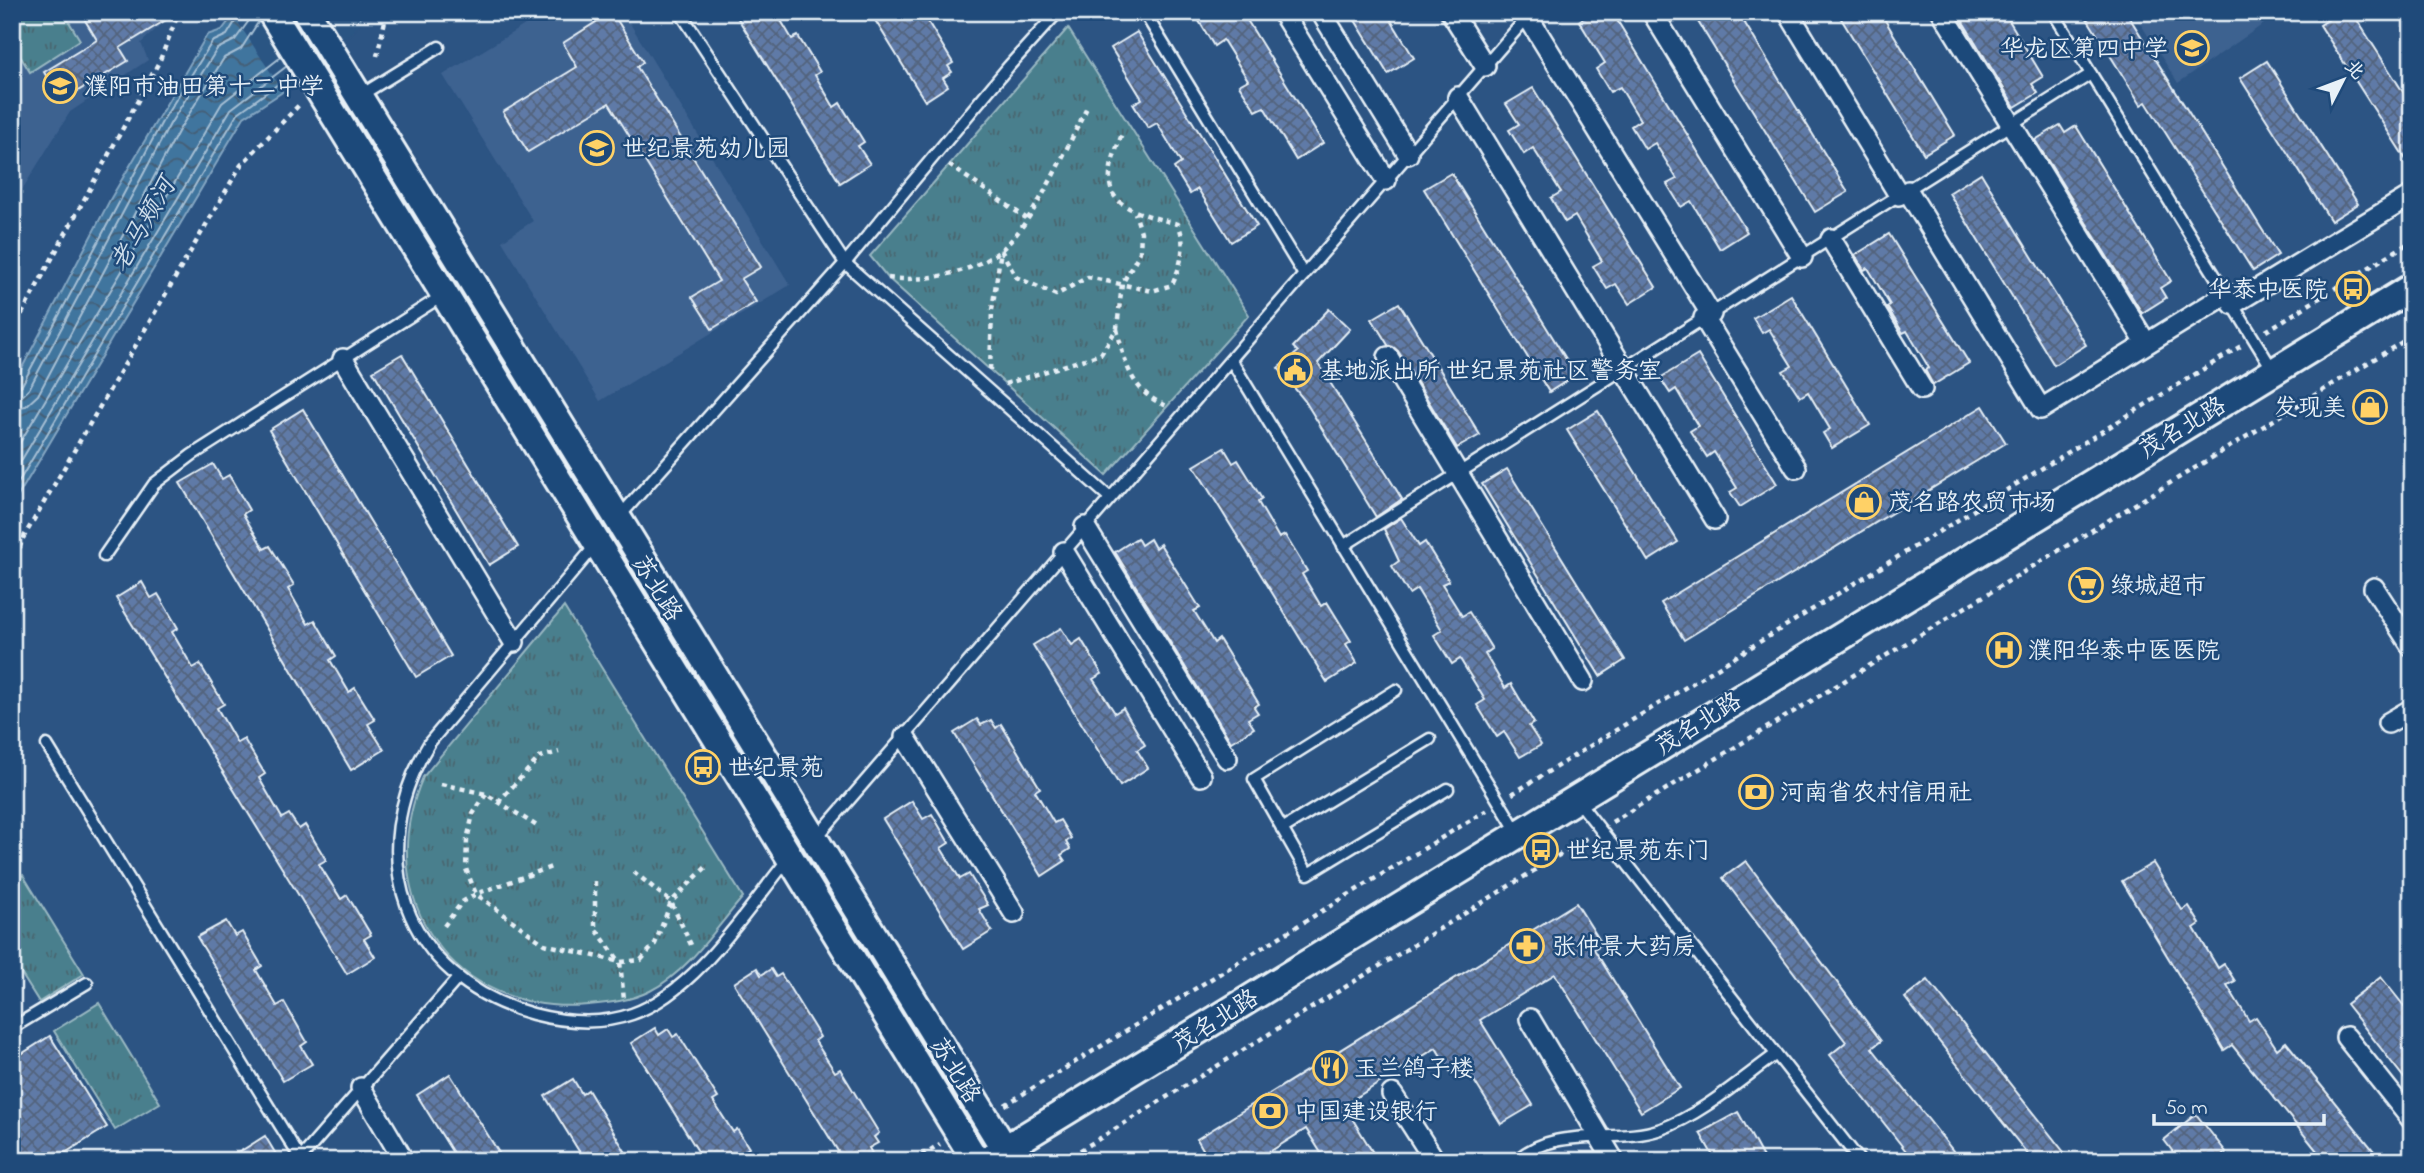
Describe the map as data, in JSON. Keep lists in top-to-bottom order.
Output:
{
  "streets": {
    "main road": ["茂名北路", "苏北路"]
  },
  "crossings": [
    ["茂名北路", "苏北路"]
  ],
  "water": ["老马颊河"],
  "places": {
    "school or university": ["华龙区第四中学", "濮阳市油田第十二中学", "世纪景苑幼儿园"],
    "bus stop": ["华泰中医院", "世纪景苑", "世纪景苑东门"],
    "public building": ["基地派出所 世纪景苑社区警务室"],
    "shop": ["发现美", "茂名路农贸市场"],
    "supermarket": ["绿城超市"],
    "hospital": ["濮阳华泰中医医院"],
    "bank": ["河南省农村信用社", "中国建设银行"],
    "pharmacy": ["张仲景大药房"],
    "restaurant": ["玉兰鸽子楼"]
  },
  "scale_bar": "50 m",
  "north": "top right"
}
